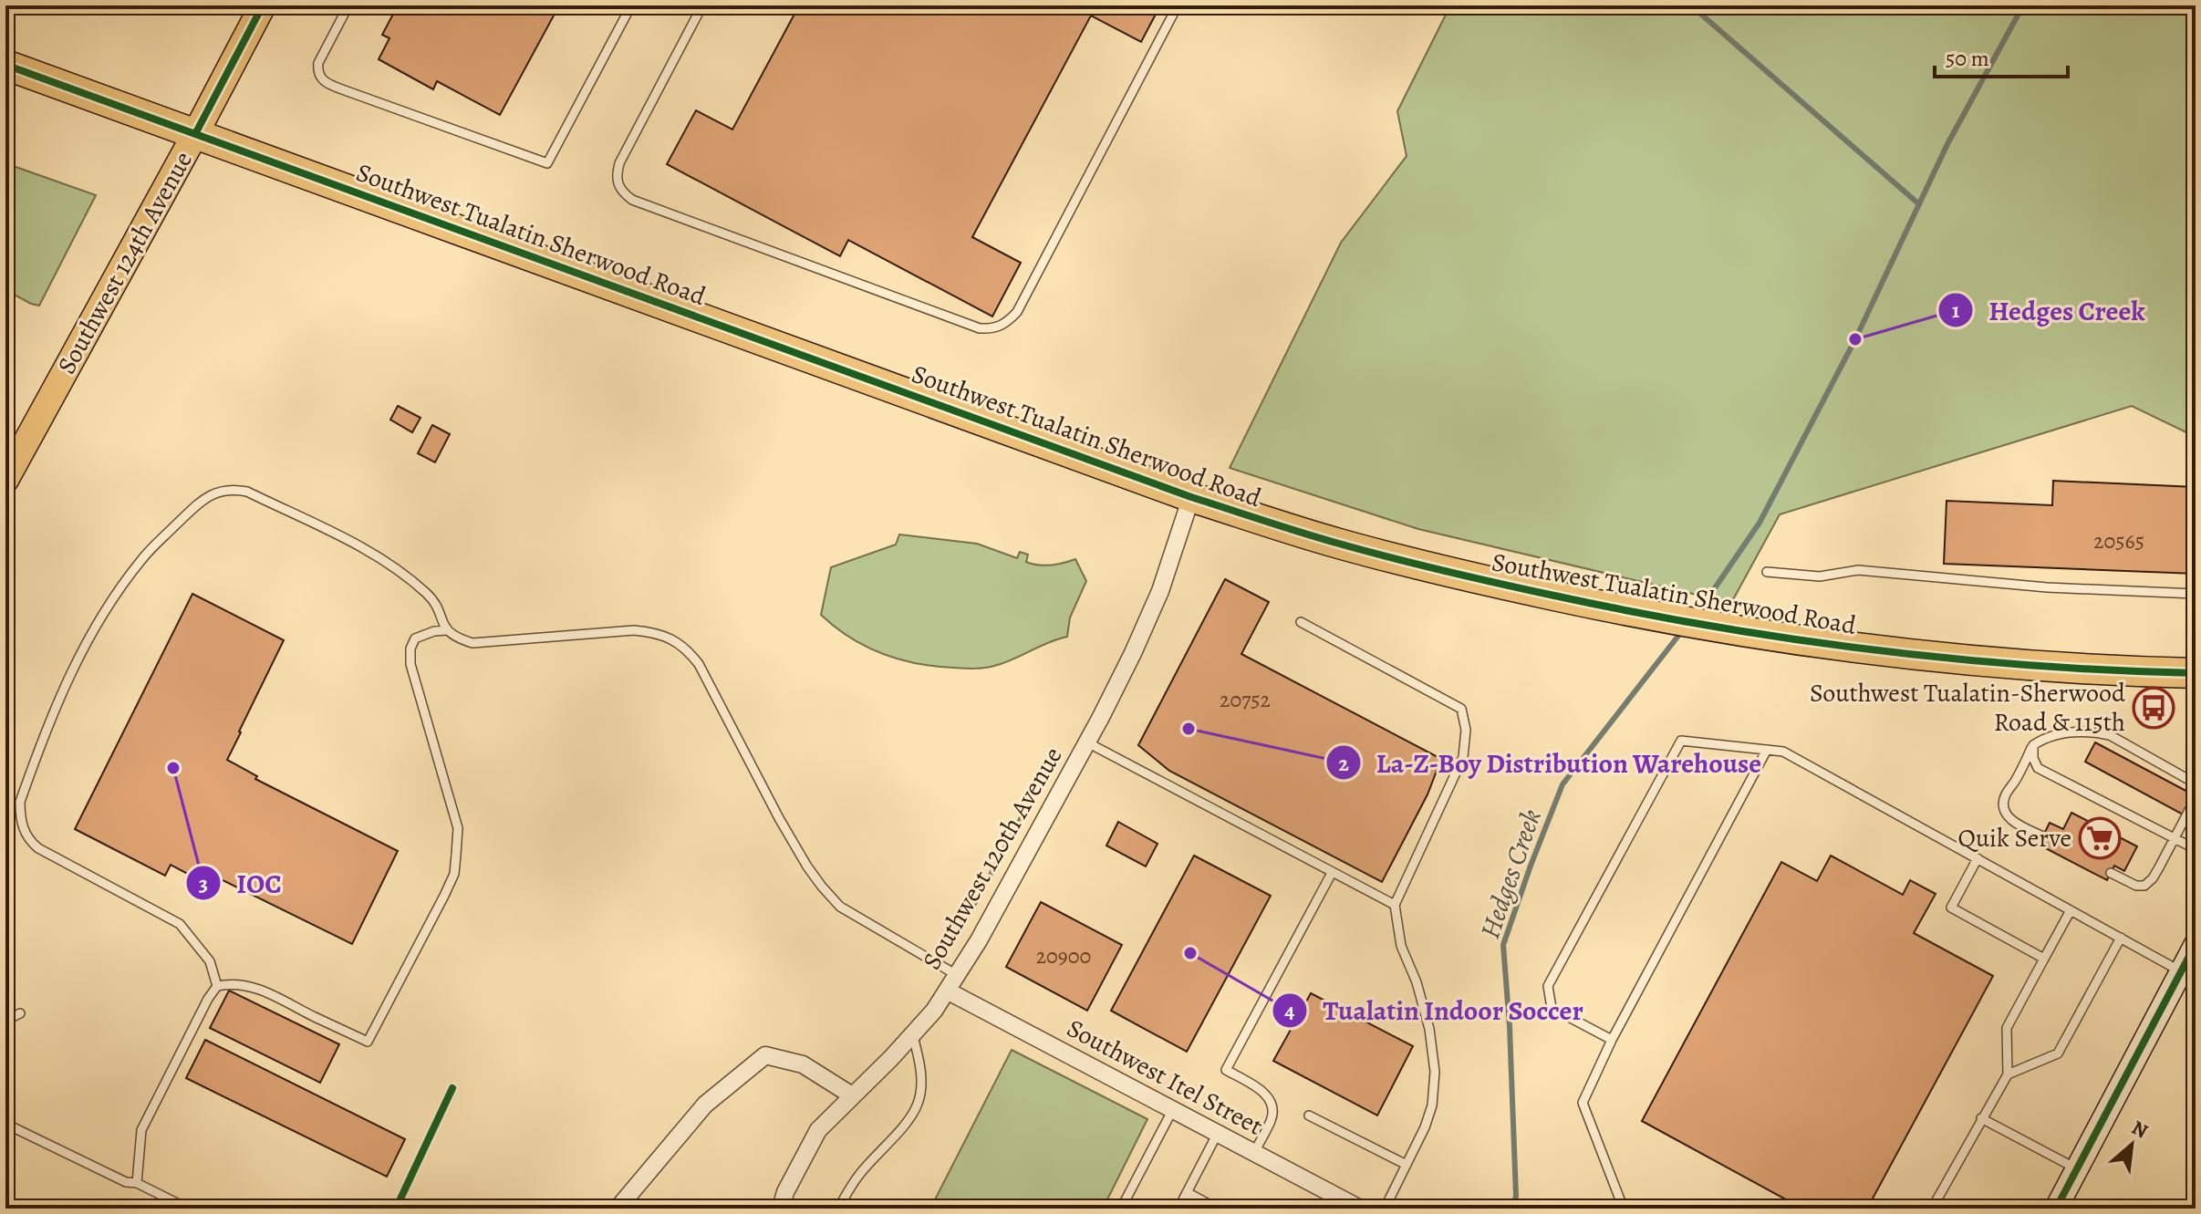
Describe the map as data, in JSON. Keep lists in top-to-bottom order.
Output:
{
  "streets": {
    "highway": ["Southwest Tualatin Sherwood Road"],
    "main road": ["Southwest 124th Avenue"],
    "street": ["Southwest 120th Avenue", "Southwest Itel Street"]
  },
  "crossings": [
    ["Southwest Tualatin Sherwood Road", "Southwest 124th Avenue"],
    ["Southwest Tualatin Sherwood Road", "Southwest 120th Avenue"],
    ["Southwest 120th Avenue", "Southwest Itel Street"]
  ],
  "water": ["Hedges Creek"],
  "places": {
    "other": [
      "Hedges Creek",
      "La-Z-Boy Distribution Warehouse",
      "IOC",
      "Tualatin Indoor Soccer"
    ],
    "bus stop": ["Southwest Tualatin-Sherwood Road & 115th"],
    "supermarket": ["Quik Serve"]
  },
  "house_numbers": ["20565", "20752", "20900"],
  "scale_bar": "50 m",
  "north": "top right"
}
